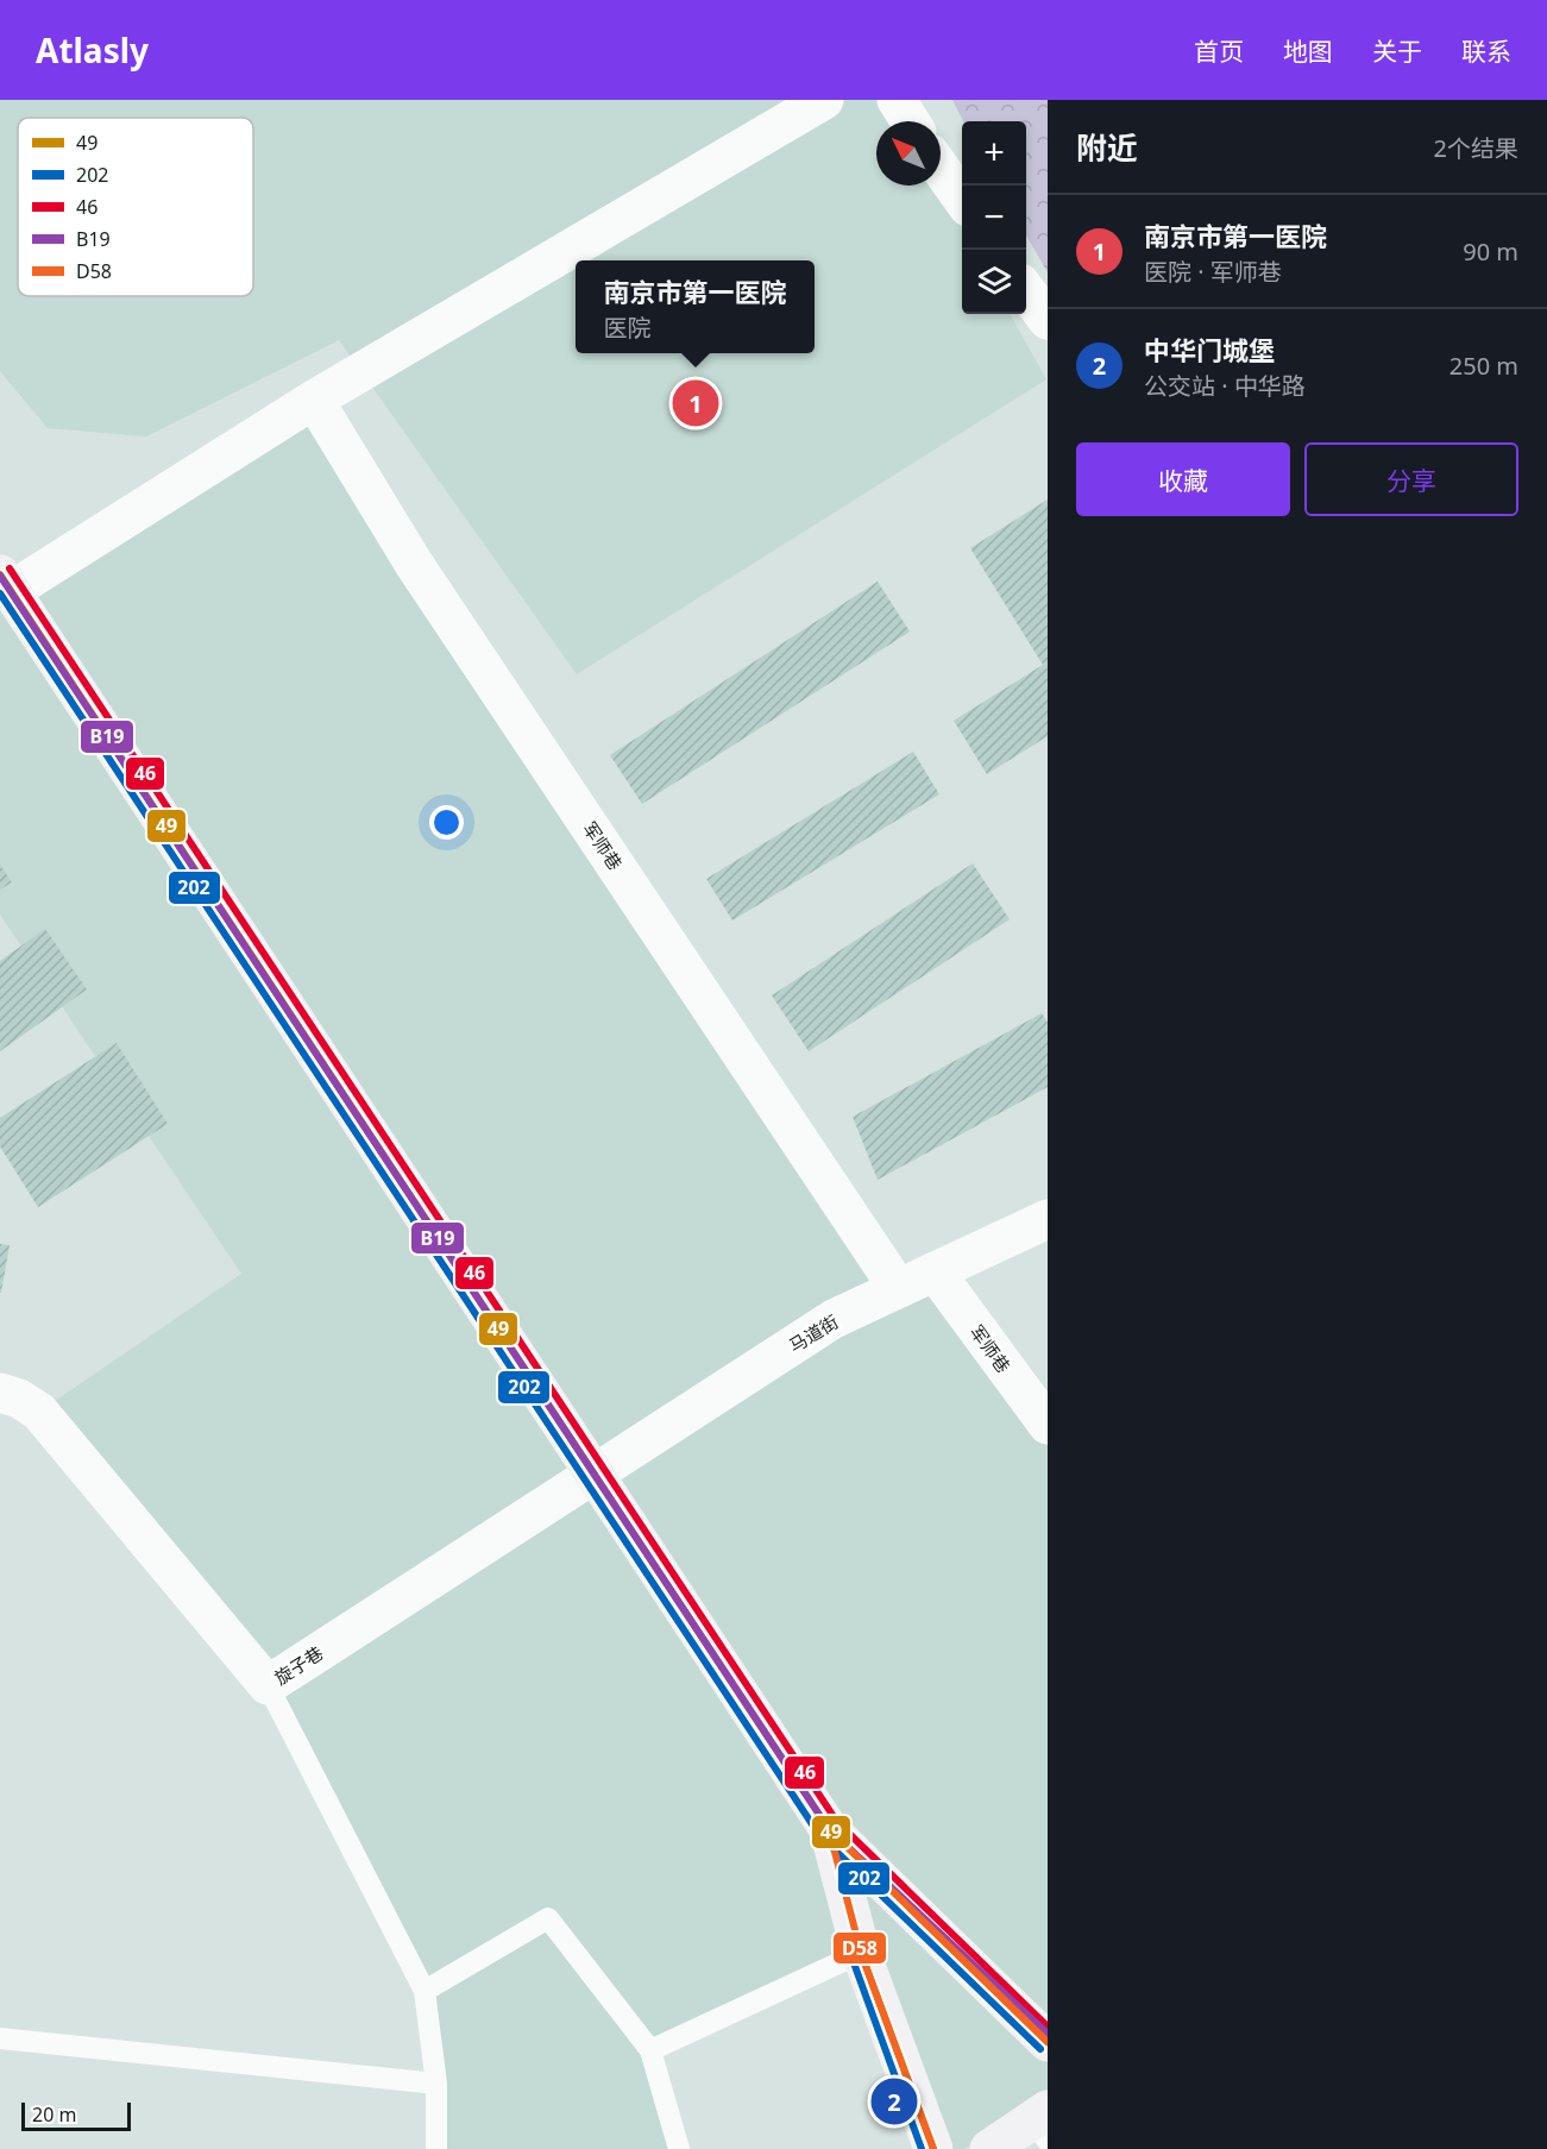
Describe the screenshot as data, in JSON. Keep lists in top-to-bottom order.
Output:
{
  "streets": {
    "street": ["军师巷", "马道街", "旋子巷"]
  },
  "crossings": [
    ["军师巷", "马道街"],
    ["马道街", "旋子巷"]
  ],
  "lines": [
    "transit line 46",
    "transit line 49",
    "transit line B19",
    "transit line 202",
    "transit line D58"
  ],
  "legend": [
    "49",
    "202",
    "46",
    "B19",
    "D58"
  ],
  "scale_bar": "20 m",
  "north": "top left",
  "page": {
    "header": "Atlasly",
    "nav": [
      "首页",
      "地图",
      "关于",
      "联系"
    ],
    "heading": ["附近", "2个结果"],
    "map_buttons": ["+", "−"],
    "list": [
      {
        "mark": "1",
        "name": "南京市第一医院",
        "note": "医院 · 军师巷",
        "value": "90 m"
      },
      {
        "mark": "2",
        "name": "中华门城堡",
        "note": "公交站 · 中华路",
        "value": "250 m"
      }
    ],
    "popup": ["南京市第一医院", "医院"],
    "pins": ["1", "2"],
    "buttons": ["收藏", "分享"],
    "scale": "20 m"
  }
}
